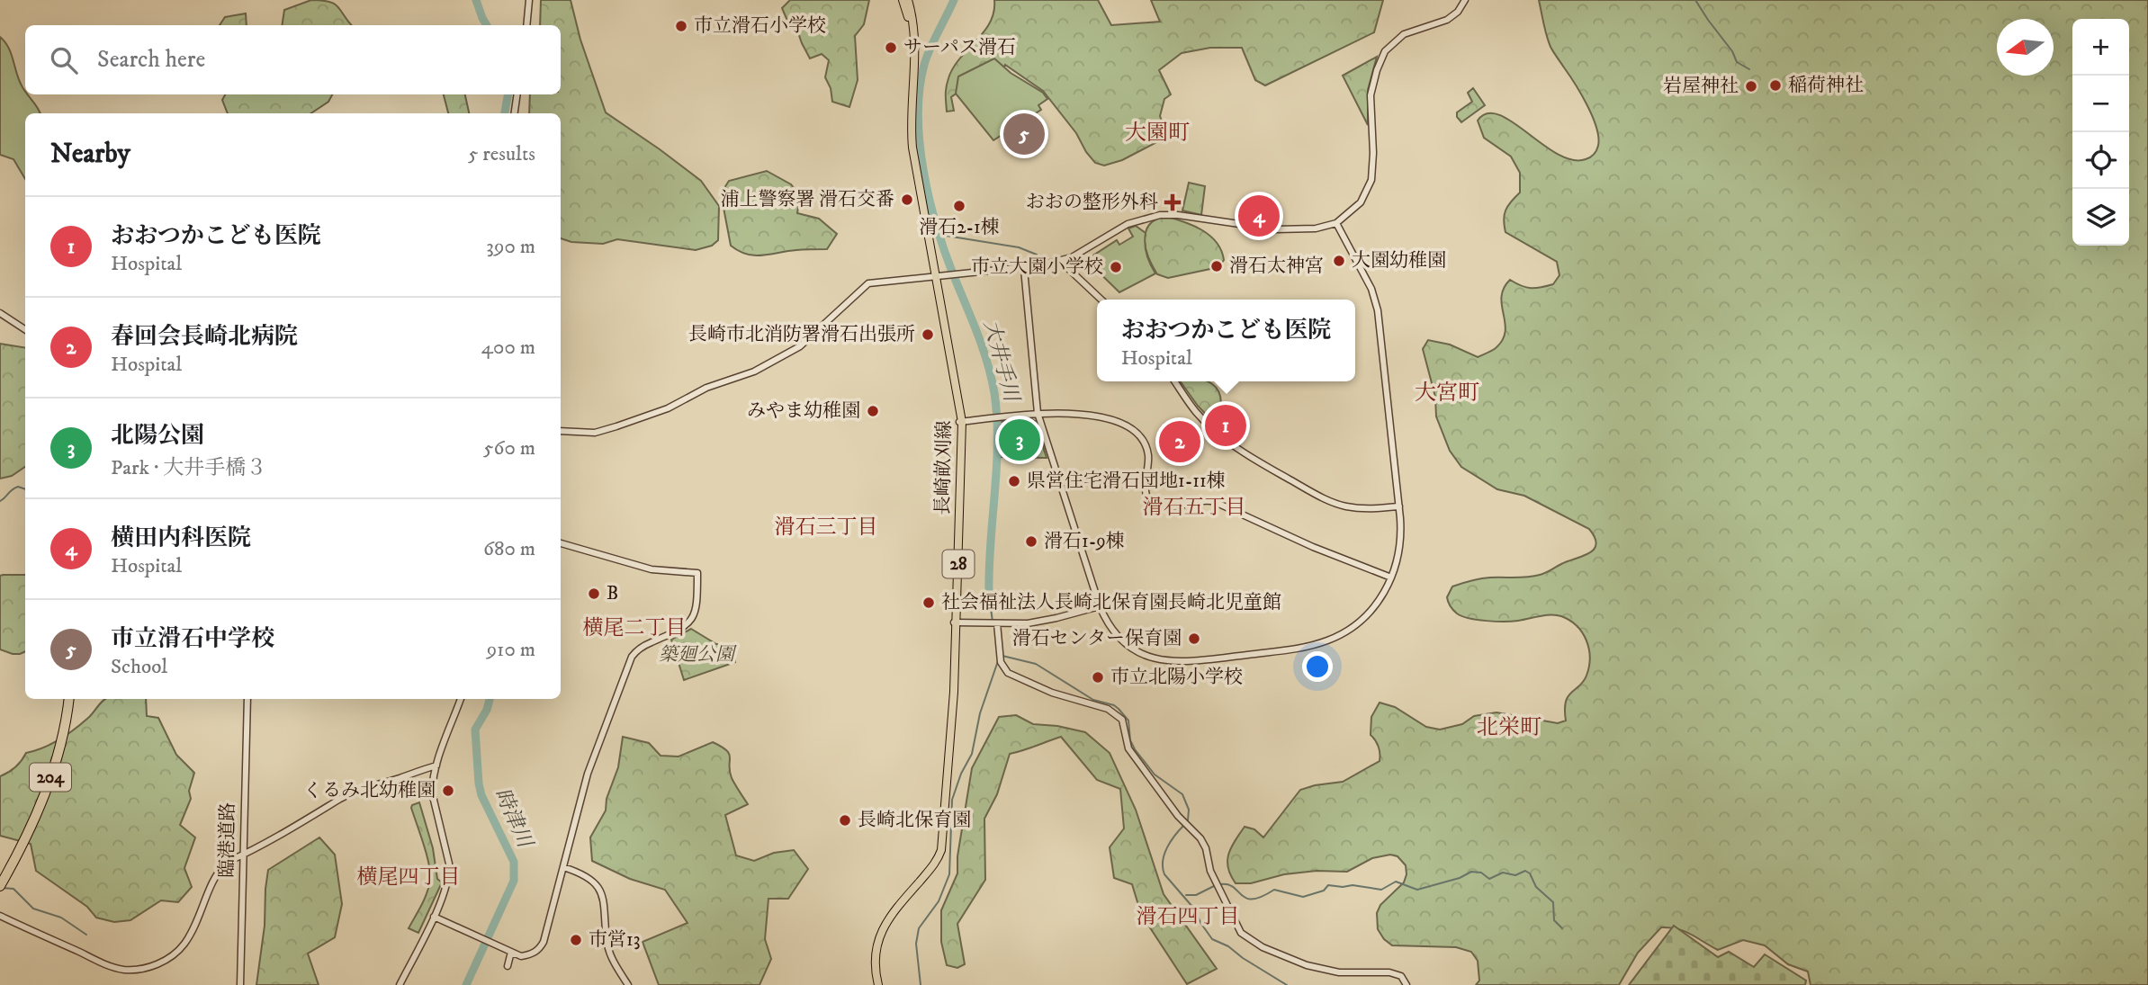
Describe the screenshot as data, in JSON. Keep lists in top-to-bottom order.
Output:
{
  "streets": {
    "highway": ["204"],
    "main road": ["長崎畝刈線", "28"],
    "street": ["臨港道路"]
  },
  "districts": [
    "大園町",
    "大宮町",
    "滑石五丁目",
    "滑石三丁目",
    "横尾二丁目",
    "北栄町",
    "横尾四丁目",
    "滑石四丁目"
  ],
  "water": ["大井手川", "時津川"],
  "parks": ["築廻公園"],
  "places": {
    "other": [
      "市立滑石小学校",
      "サーパス滑石",
      "稲荷神社",
      "岩屋神社",
      "浦上警察署 滑石交番",
      "滑石2-1棟",
      "大園幼稚園",
      "滑石太神宮",
      "市立大園小学校",
      "長崎市北消防署滑石出張所",
      "みやま幼稚園",
      "県営住宅滑石団地1-11棟",
      "滑石1-9棟",
      "B",
      "社会福祉法人長崎北保育園長崎北児童館",
      "滑石センター保育園",
      "市立北陽小学校",
      "くるみ北幼稚園",
      "長崎北保育園",
      "市営13"
    ],
    "health": ["おおの整形外科"]
  },
  "north": "left",
  "page": {
    "map_buttons": ["+", "−"],
    "search": "Search here",
    "pins": [
      "5",
      "4",
      "1",
      "3",
      "2"
    ],
    "heading": ["Nearby", "5 results"],
    "list": [
      {
        "mark": "1",
        "name": "おおつかこども医院",
        "note": "Hospital",
        "value": "390 m"
      },
      {
        "mark": "2",
        "name": "春回会長崎北病院",
        "note": "Hospital",
        "value": "400 m"
      },
      {
        "mark": "3",
        "name": "北陽公園",
        "note": "Park · 大井手橋３",
        "value": "560 m"
      },
      {
        "mark": "4",
        "name": "横田内科医院",
        "note": "Hospital",
        "value": "680 m"
      },
      {
        "mark": "5",
        "name": "市立滑石中学校",
        "note": "School",
        "value": "910 m"
      }
    ],
    "popup": ["おおつかこども医院", "Hospital"]
  }
}
